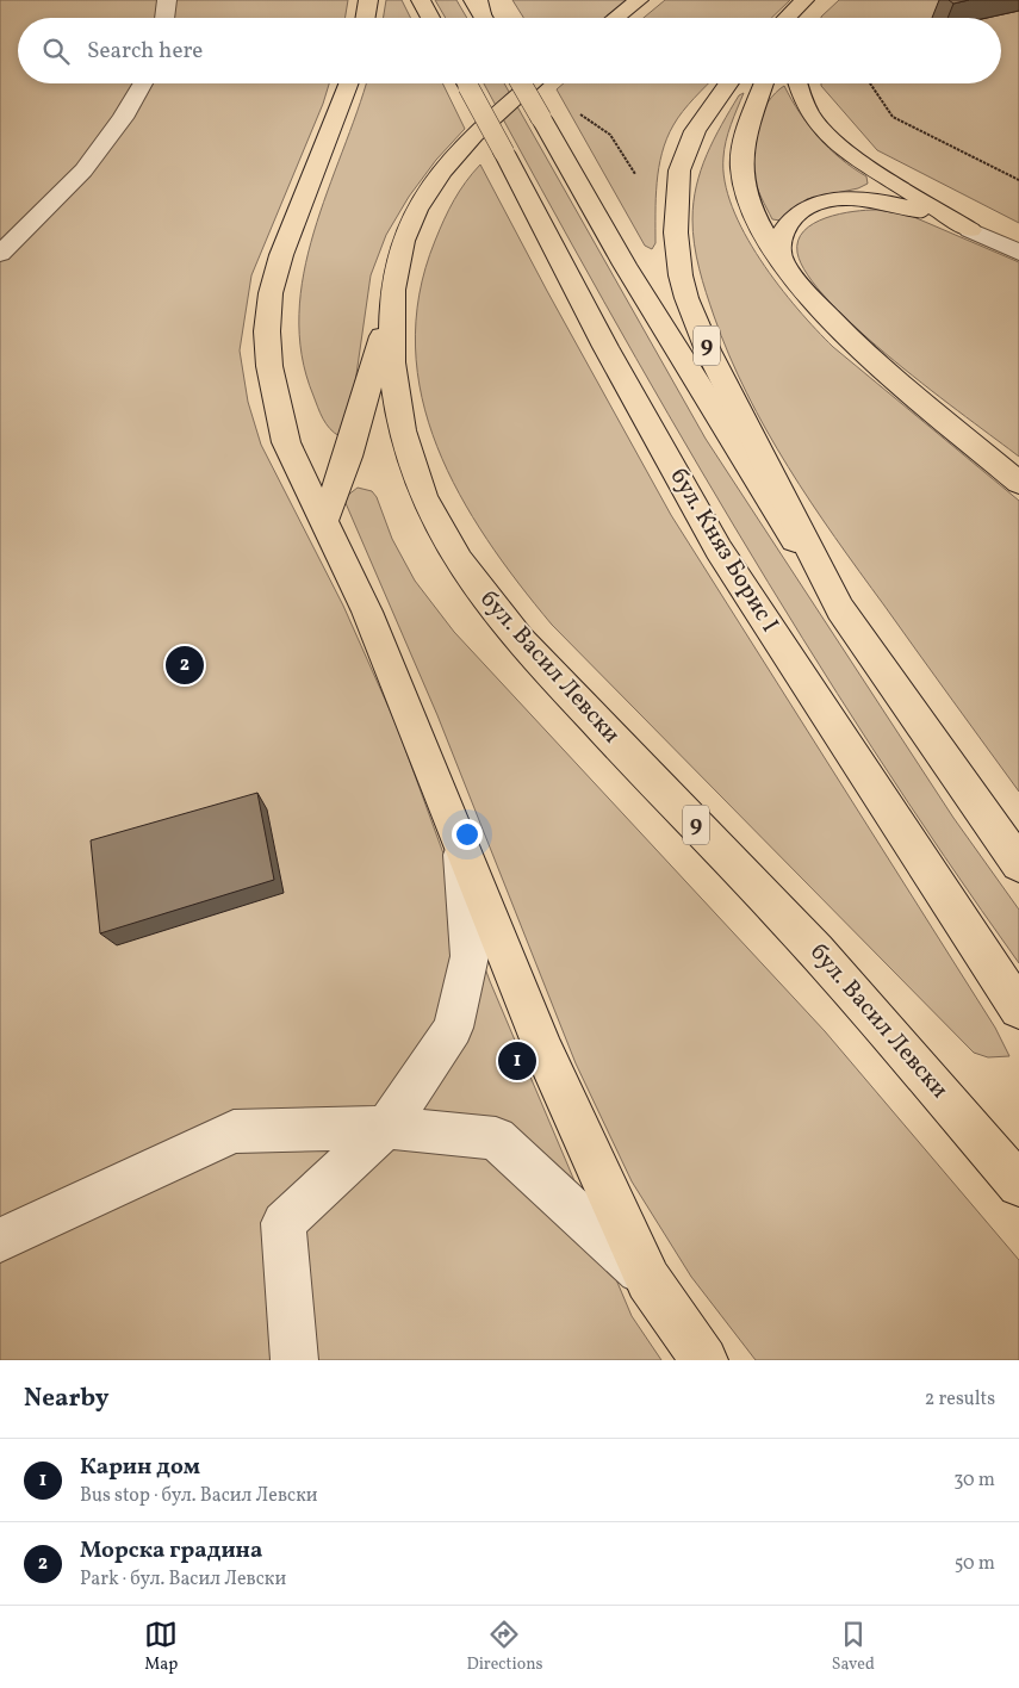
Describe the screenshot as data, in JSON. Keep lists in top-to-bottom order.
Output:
{
  "streets": {
    "main road": ["9", "бул. Княз Борис I", "бул. Васил Левски"]
  },
  "page": {
    "search": "Search here",
    "pins": ["2", "1"],
    "heading": ["Nearby", "2 results"],
    "list": [
      {
        "mark": "1",
        "name": "Карин дом",
        "note": "Bus stop · бул. Васил Левски",
        "value": "30 m"
      },
      {
        "mark": "2",
        "name": "Морска градина",
        "note": "Park · бул. Васил Левски",
        "value": "50 m"
      }
    ],
    "nav": ["Map", "Directions", "Saved"]
  }
}
